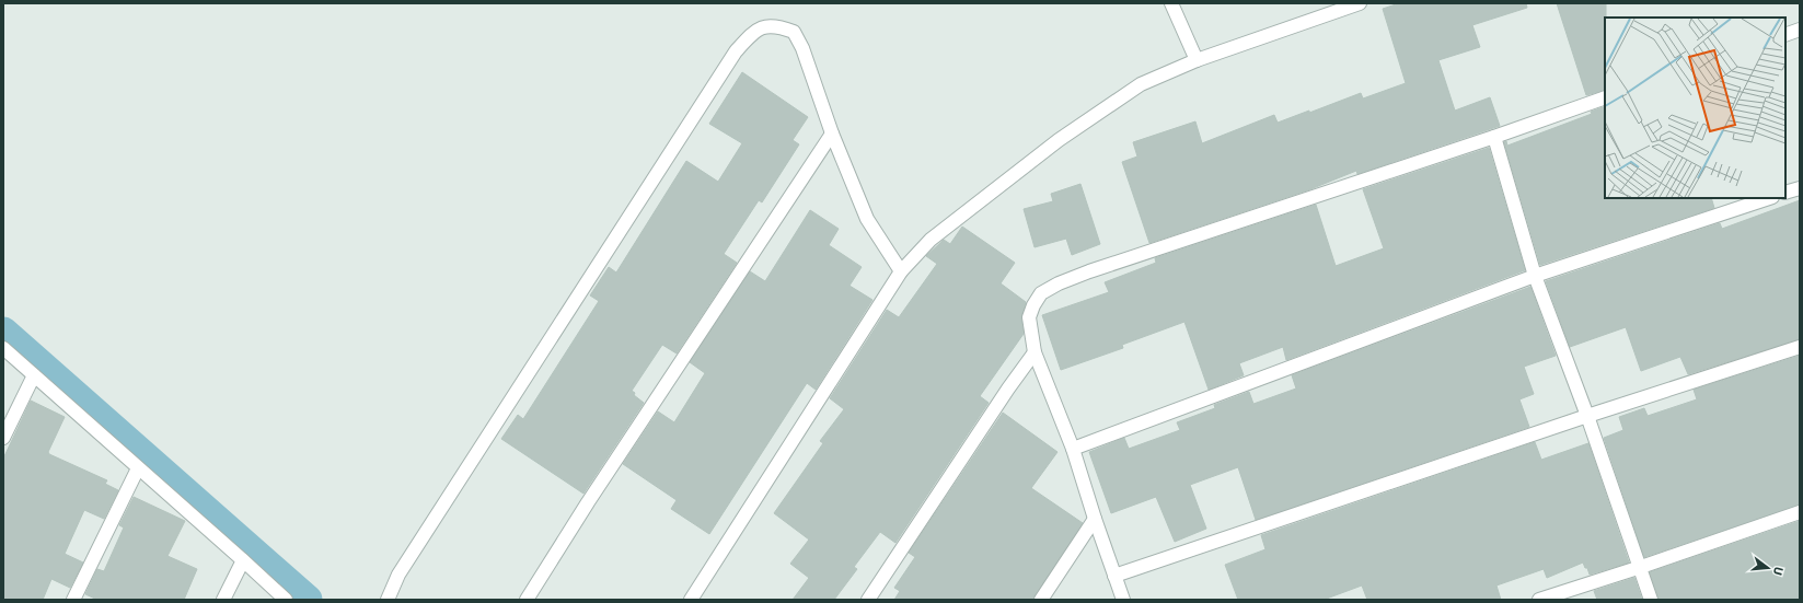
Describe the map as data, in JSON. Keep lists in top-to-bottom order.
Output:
{
  "north": "right"
}
